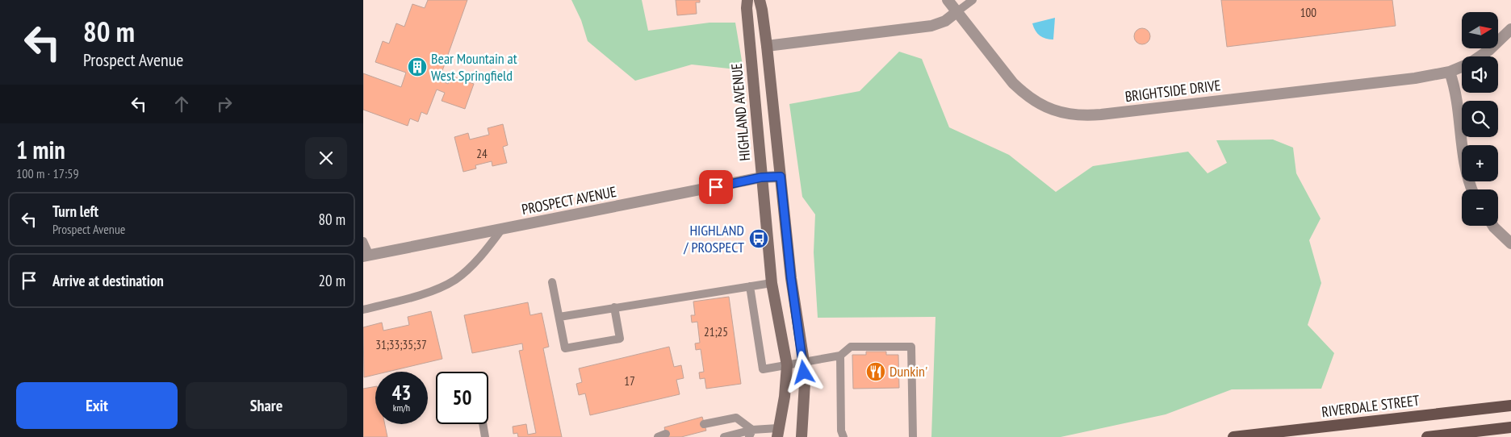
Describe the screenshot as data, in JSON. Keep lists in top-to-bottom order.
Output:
{
  "streets": {
    "main road": ["HIGHLAND AVENUE", "RIVERDALE STREET"],
    "street": ["BRIGHTSIDE DRIVE", "PROSPECT AVENUE"]
  },
  "crossings": [
    ["HIGHLAND AVENUE", "PROSPECT AVENUE"]
  ],
  "places": {
    "building": ["Bear Mountain at West Springfield"],
    "bus stop": ["HIGHLAND / PROSPECT"],
    "restaurant": ["Dunkin'"]
  },
  "house_numbers": [
    "100",
    "24",
    "21;25",
    "31;33;35;37",
    "17"
  ],
  "north": "right",
  "page": {
    "turn": ["80 m", "Prospect Avenue"],
    "map_buttons": ["+", "−"],
    "heading": ["1 min", "100 m · 17:59"],
    "list": [
      {
        "name": "Turn left",
        "note": "Prospect Avenue",
        "value": "80 m"
      },
      {
        "name": "Arrive at destination",
        "value": "20 m"
      }
    ],
    "speed": "43 km/h",
    "limit": "50",
    "buttons": ["Exit", "Share"]
  }
}
